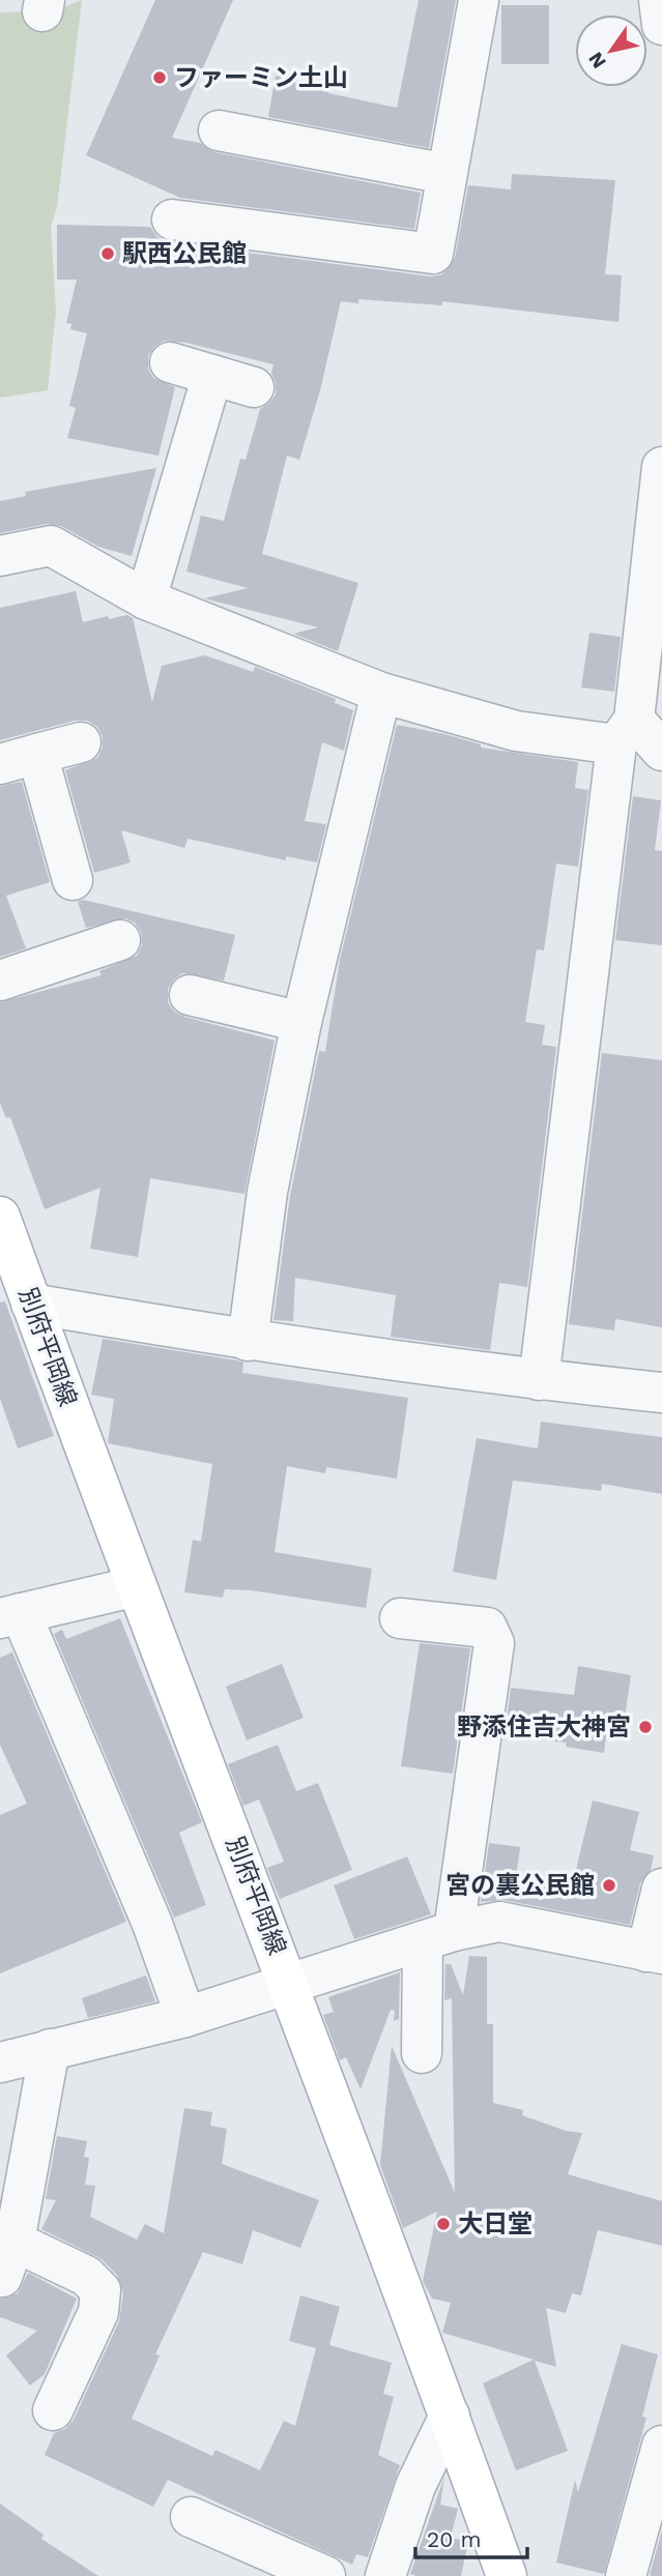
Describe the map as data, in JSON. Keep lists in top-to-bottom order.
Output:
{
  "streets": {
    "main road": ["別府平岡線"]
  },
  "places": [
    "ファーミン土山",
    "駅西公民館",
    "野添住吉大神宮",
    "宮の裏公民館",
    "大日堂"
  ],
  "scale_bar": "20 m",
  "north": "bottom left"
}
